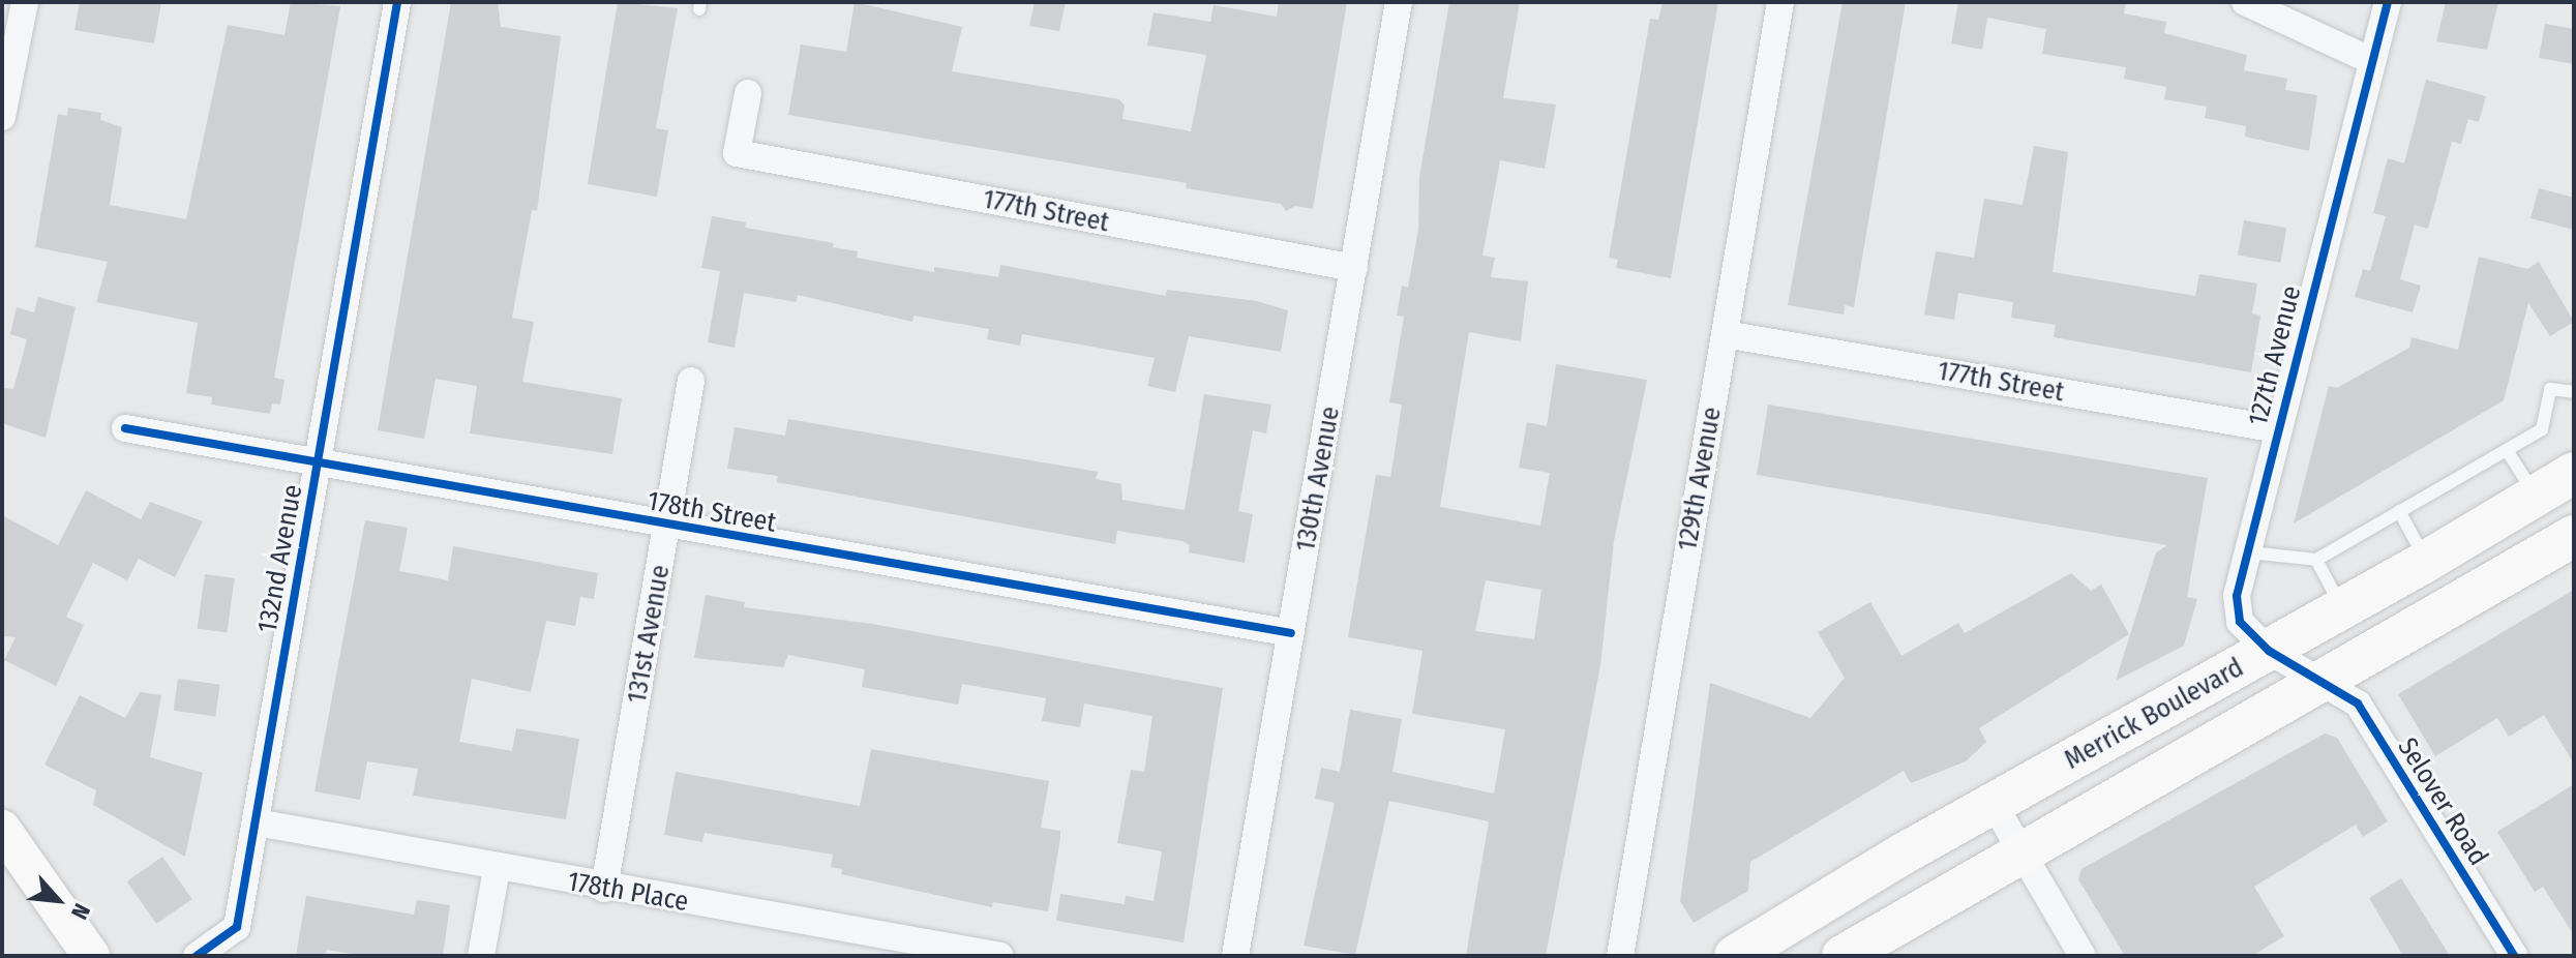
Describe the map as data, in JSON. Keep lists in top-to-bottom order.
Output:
{
  "streets": {
    "main road": ["Merrick Boulevard"],
    "street": [
      "177th Street",
      "127th Avenue",
      "130th Avenue",
      "129th Avenue",
      "178th Street",
      "132nd Avenue",
      "131st Avenue",
      "Selover Road",
      "178th Place"
    ]
  },
  "crossings": [
    ["177th Street", "127th Avenue"],
    ["177th Street", "130th Avenue"],
    ["177th Street", "129th Avenue"],
    ["127th Avenue", "Merrick Boulevard"],
    ["127th Avenue", "Selover Road"],
    ["130th Avenue", "178th Street"],
    ["178th Street", "132nd Avenue"],
    ["178th Street", "131st Avenue"],
    ["132nd Avenue", "178th Place"],
    ["131st Avenue", "178th Place"],
    ["Merrick Boulevard", "Selover Road"]
  ],
  "north": "bottom right"
}
